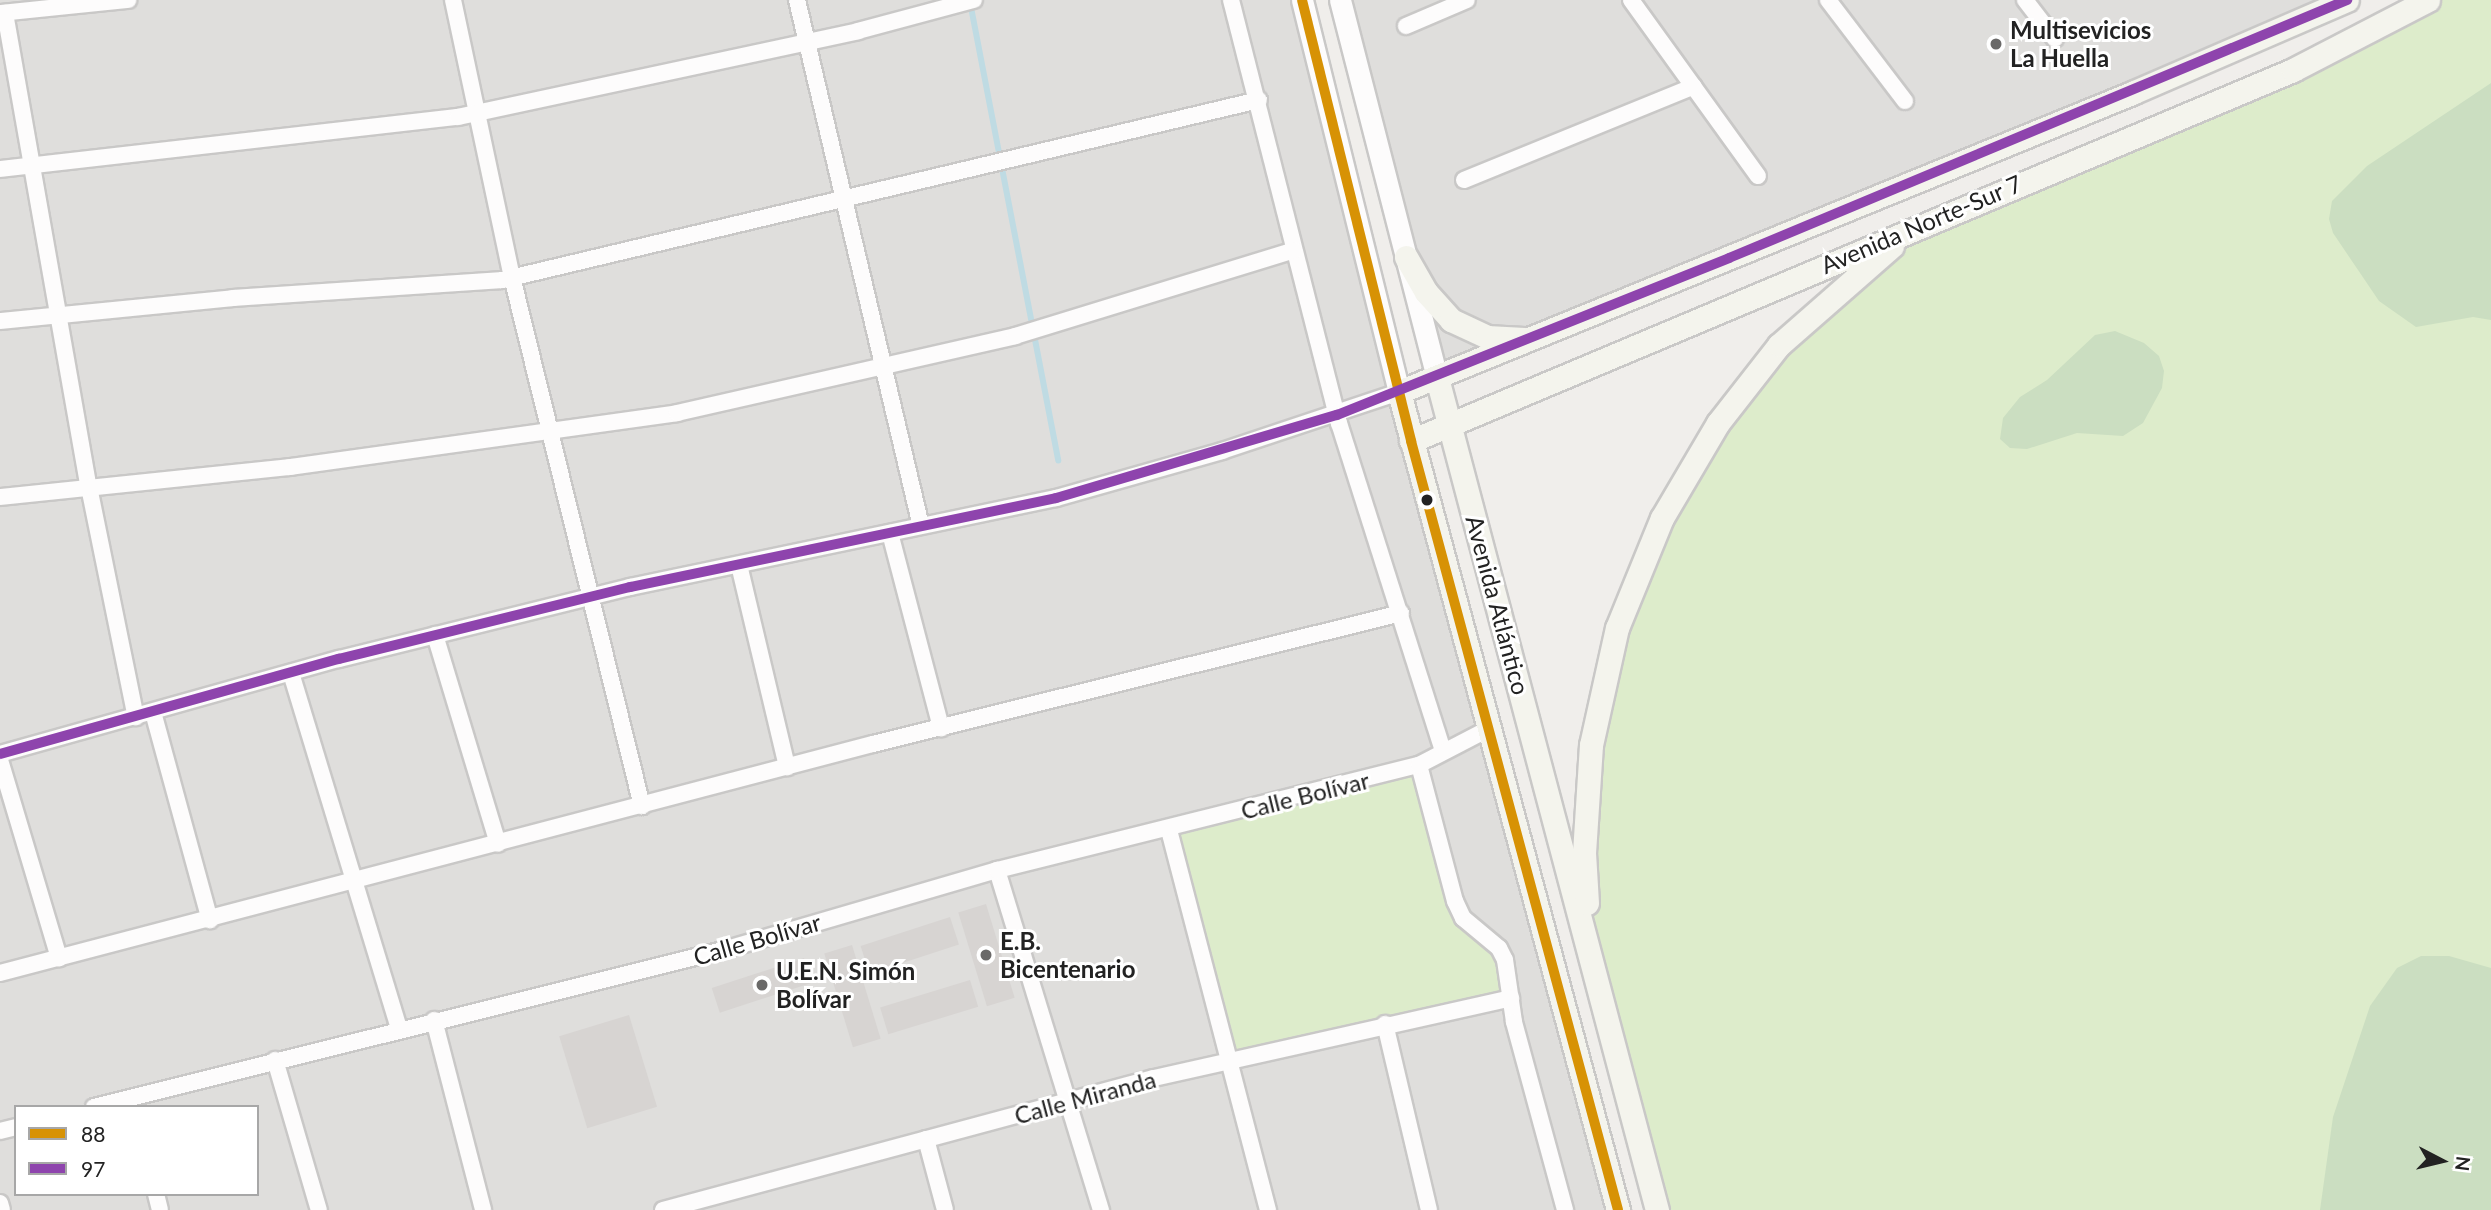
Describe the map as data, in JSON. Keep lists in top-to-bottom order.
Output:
{
  "streets": {
    "main road": ["Avenida Norte-Sur 7", "Avenida Atlántico"],
    "street": ["Calle Bolívar", "Calle Miranda"]
  },
  "crossings": [
    ["Avenida Norte-Sur 7", "Avenida Atlántico"],
    ["Avenida Atlántico", "Calle Bolívar"]
  ],
  "places": ["Multisevicios La Huella", "E.B. Bicentenario", "U.E.N. Simón Bolívar"],
  "lines": ["transit line 88", "transit line 97"],
  "legend": ["88", "97"],
  "north": "right"
}
